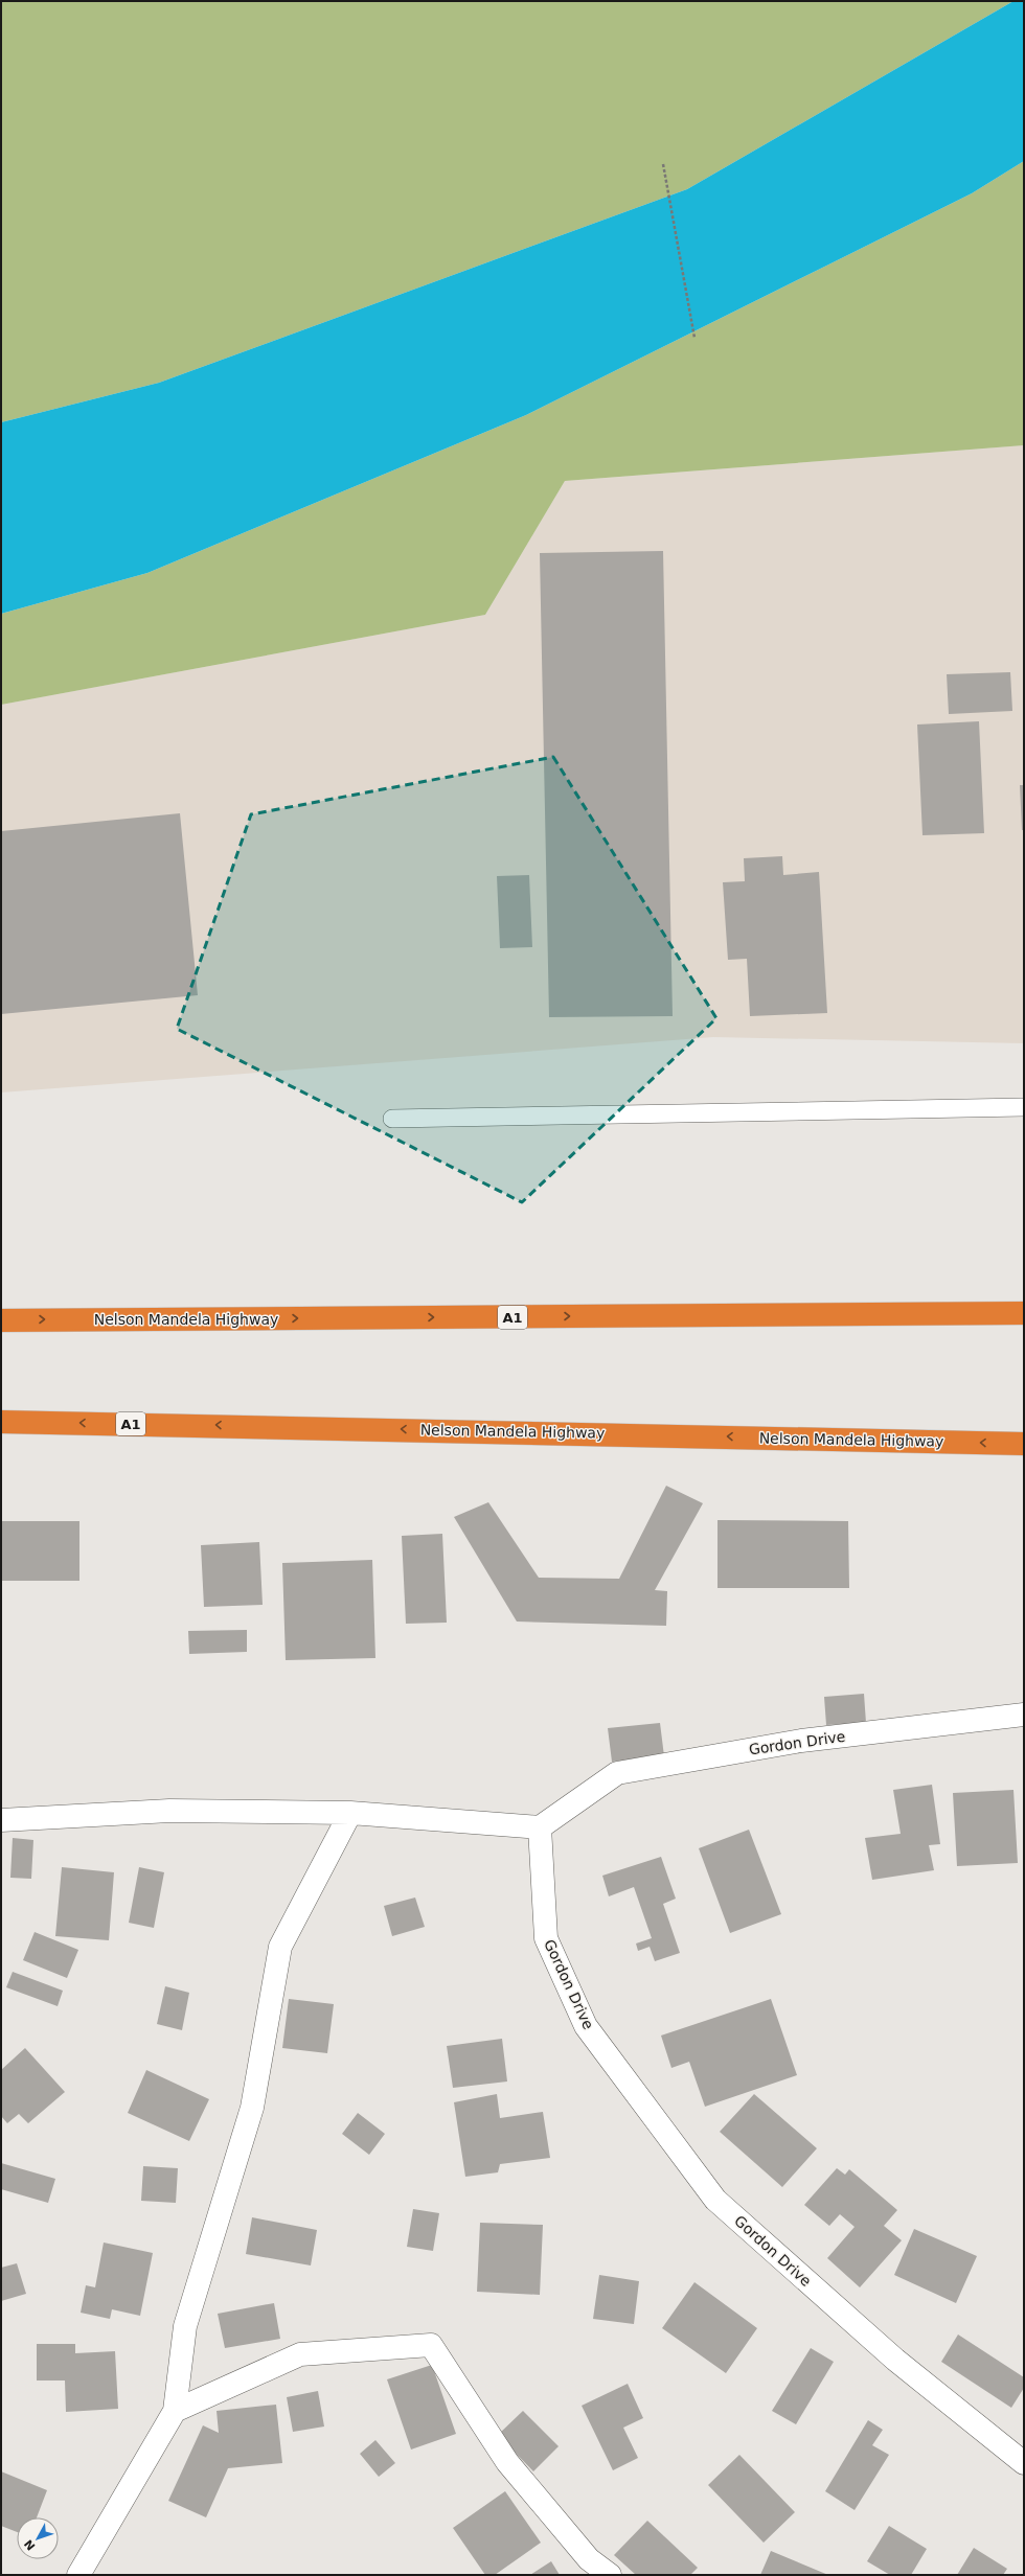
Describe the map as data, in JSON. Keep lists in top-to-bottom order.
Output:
{
  "streets": {
    "highway": ["A1", "Nelson Mandela Highway"],
    "street": ["Gordon Drive"]
  },
  "north": "bottom left"
}
